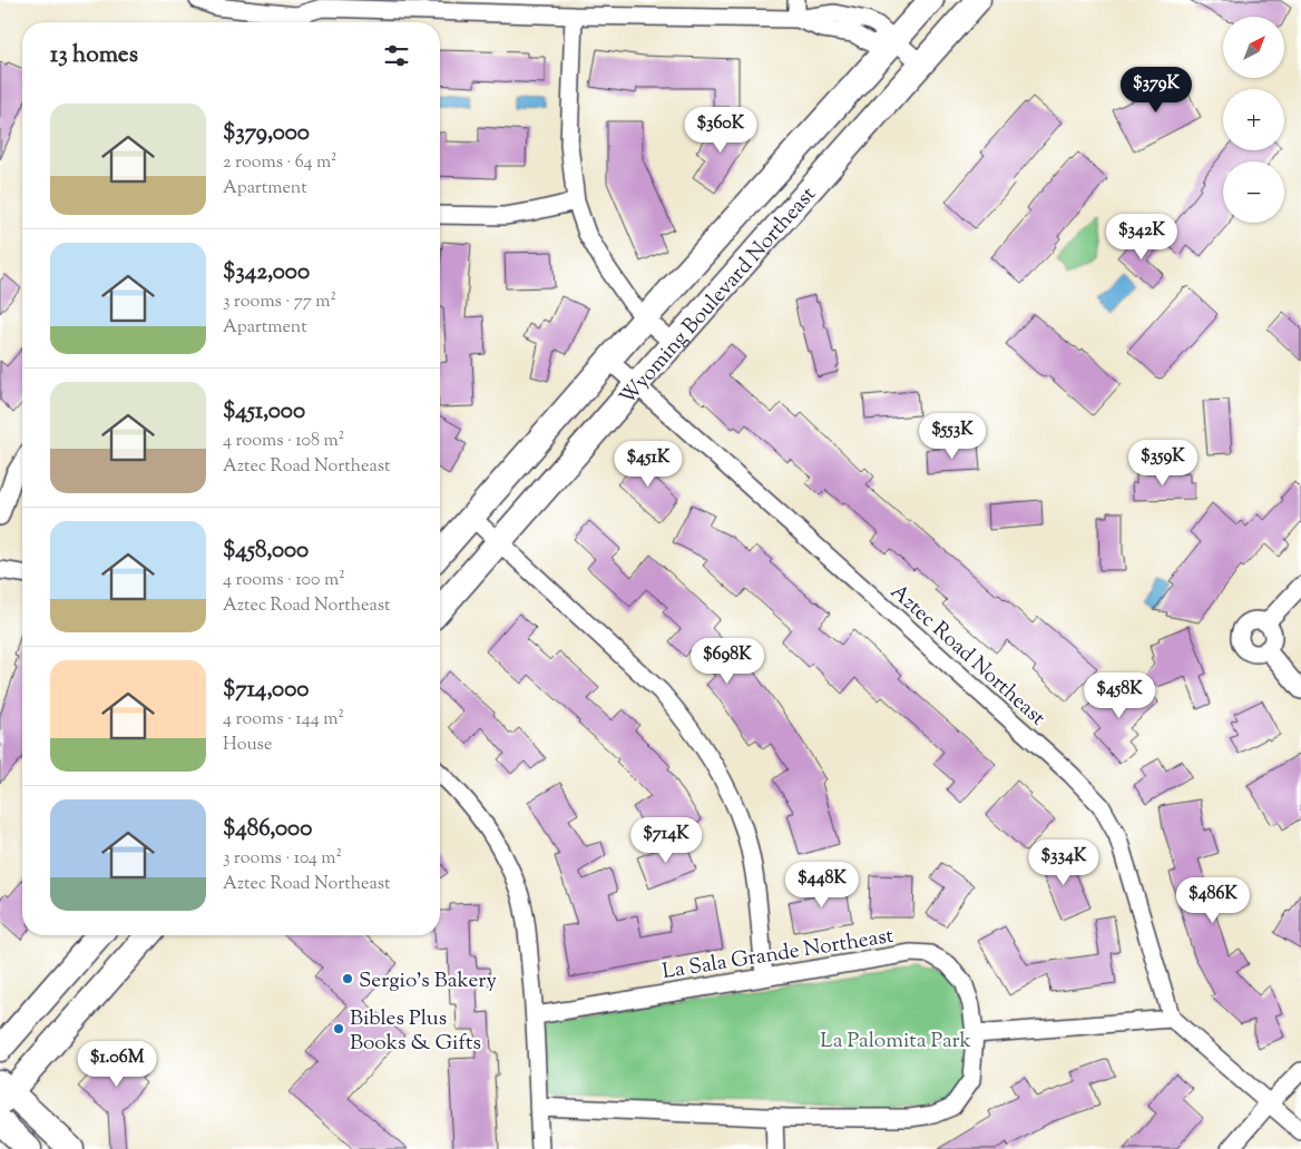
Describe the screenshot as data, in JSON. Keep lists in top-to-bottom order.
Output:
{
  "streets": {
    "main road": ["Wyoming Boulevard Northeast"],
    "street": ["Aztec Road Northeast", "La Sala Grande Northeast"]
  },
  "crossings": [
    ["Wyoming Boulevard Northeast", "Aztec Road Northeast"]
  ],
  "parks": ["La Palomita Park"],
  "places": ["Sergio's Bakery", "Bibles Plus Books & Gifts"],
  "north": "top right",
  "page": {
    "map_buttons": ["+", "−"],
    "heading": "13 homes",
    "price": [
      "$379K",
      "$360K",
      "$342K",
      "$553K",
      "$359K",
      "$451K",
      "$698K",
      "$458K",
      "$714K",
      "$334K",
      "$448K",
      "$486K",
      "$1.06M"
    ],
    "list": [
      {
        "name": "$379,000",
        "note": "2 rooms · 64 m² · Apartment"
      },
      {
        "name": "$342,000",
        "note": "3 rooms · 77 m² · Apartment"
      },
      {
        "name": "$451,000",
        "note": "4 rooms · 108 m² · Aztec Road Northeast"
      },
      {
        "name": "$458,000",
        "note": "4 rooms · 100 m² · Aztec Road Northeast"
      },
      {
        "name": "$714,000",
        "note": "4 rooms · 144 m² · House"
      },
      {
        "name": "$486,000",
        "note": "3 rooms · 104 m² · Aztec Road Northeast"
      }
    ]
  }
}
